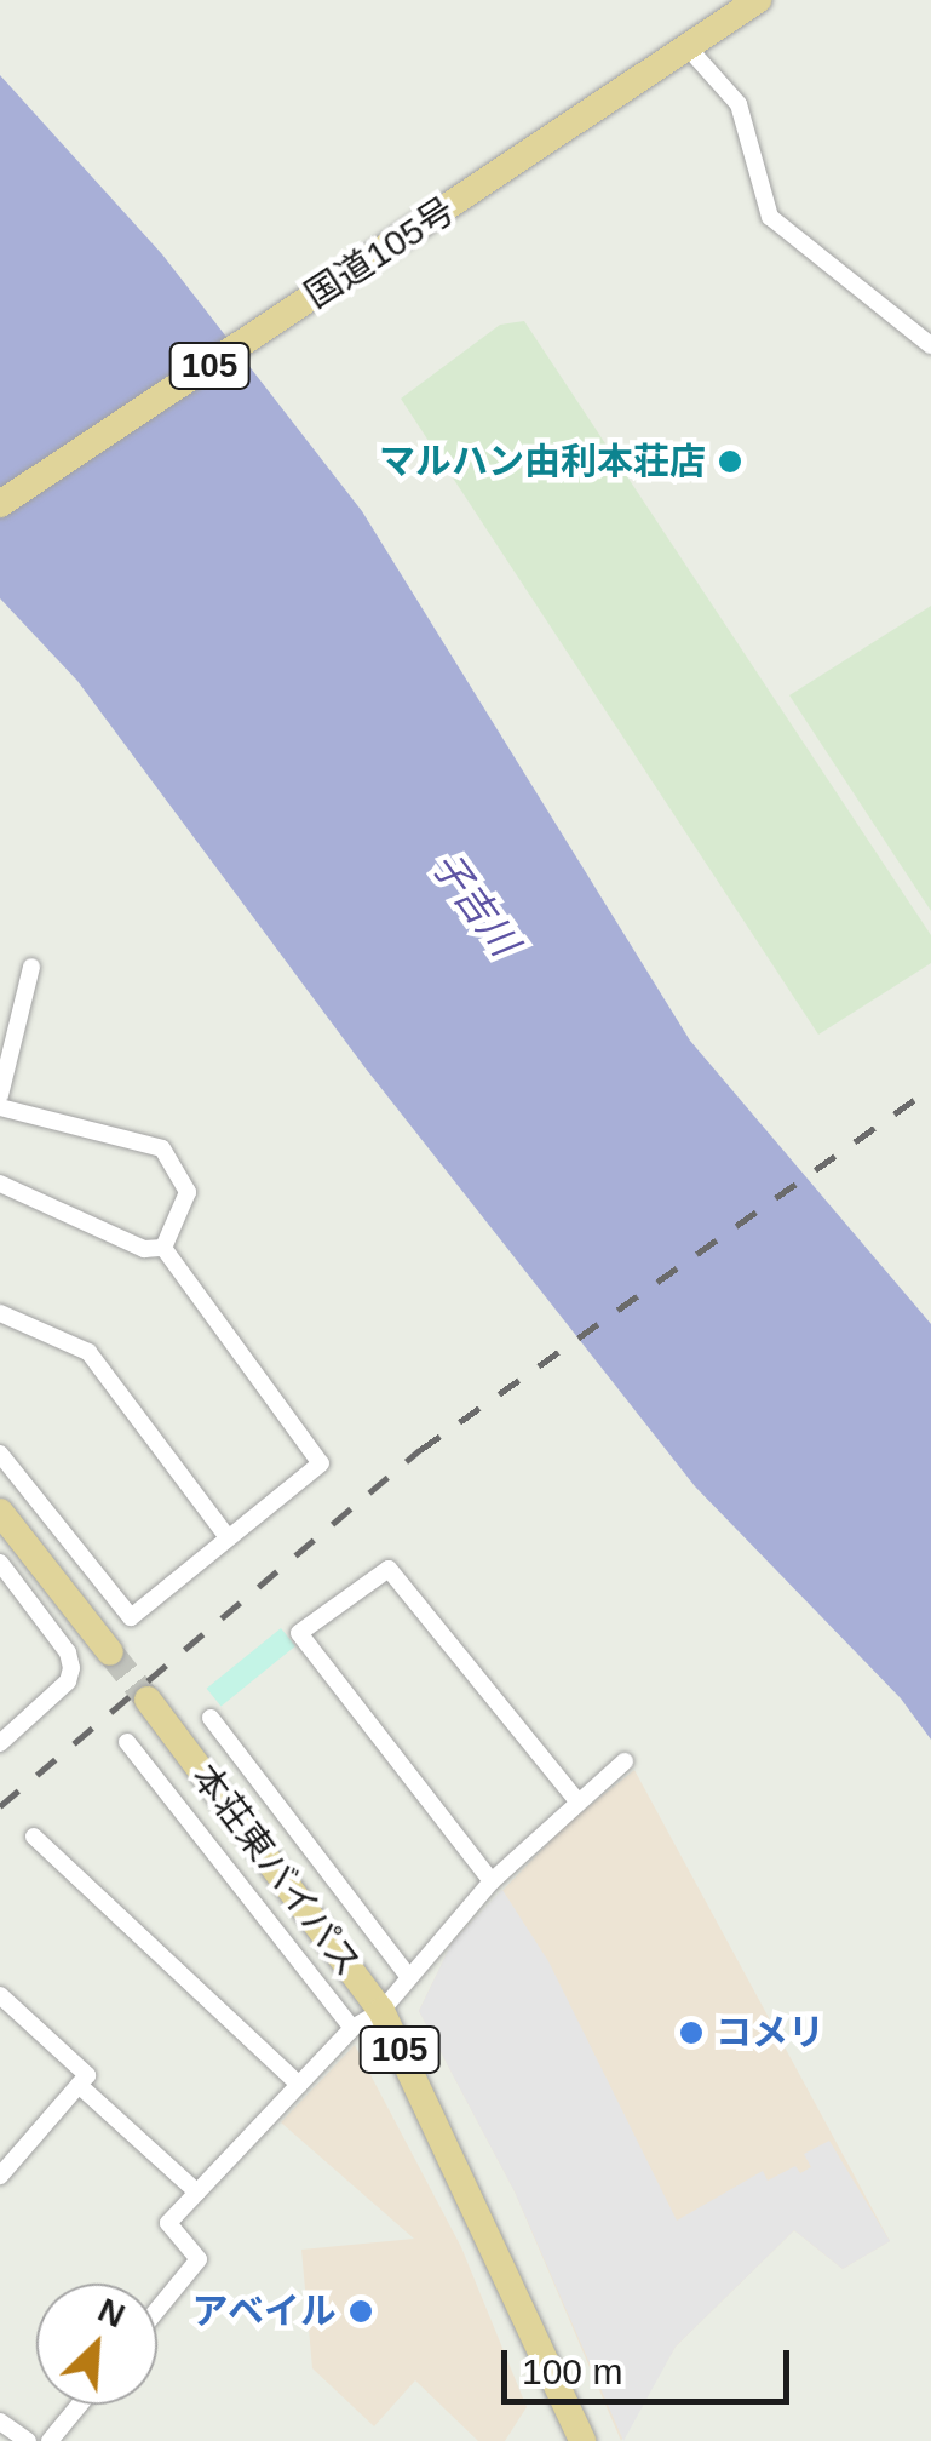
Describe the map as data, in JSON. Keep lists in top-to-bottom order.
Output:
{
  "streets": {
    "highway": ["国道105号", "105", "本荘東バイパス"]
  },
  "water": ["子吉川"],
  "places": ["マルハン由利本荘店", "コメリ", "アベイル"],
  "scale_bar": "100 m",
  "north": "top right"
}
